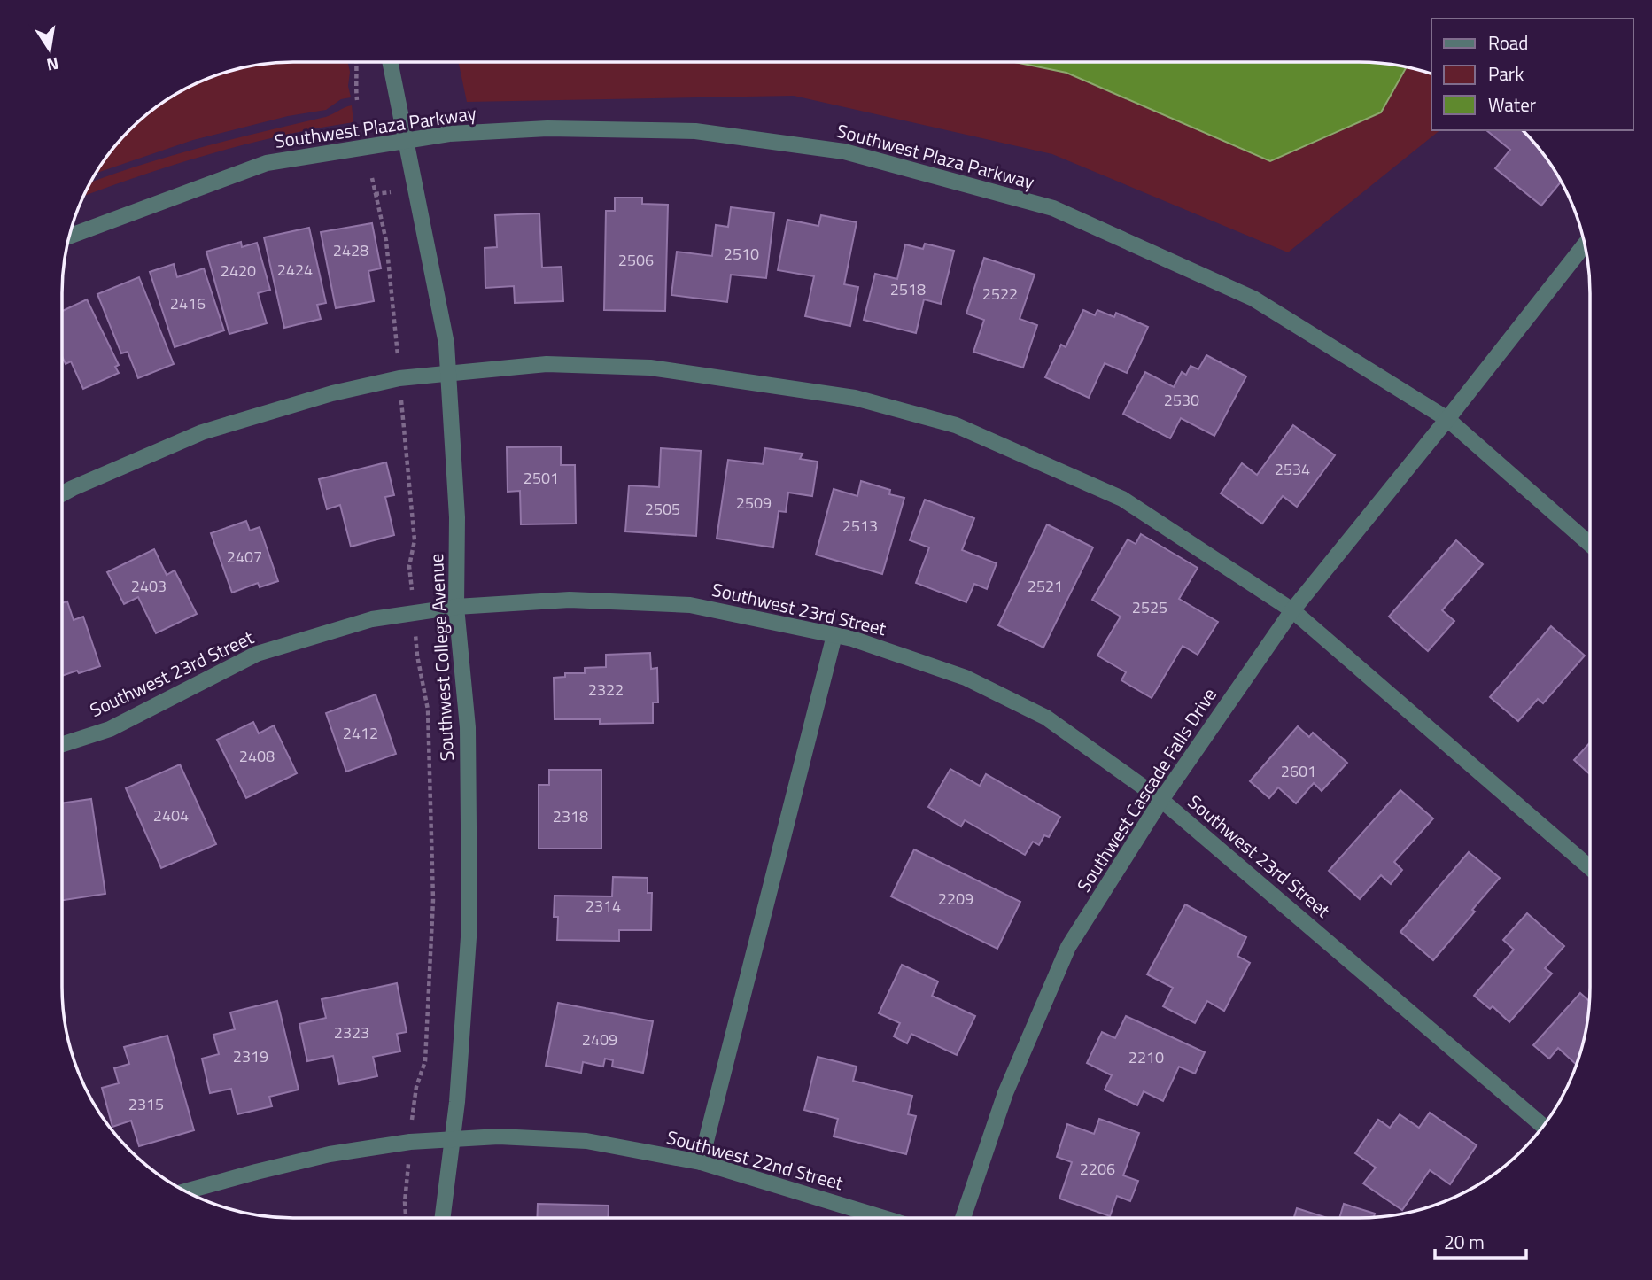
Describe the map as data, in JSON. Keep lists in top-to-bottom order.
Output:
{
  "streets": {
    "street": [
      "Southwest Plaza Parkway",
      "Southwest 23rd Street",
      "Southwest College Avenue",
      "Southwest Cascade Falls Drive",
      "Southwest 22nd Street"
    ]
  },
  "crossings": [
    ["Southwest Plaza Parkway", "Southwest College Avenue"],
    ["Southwest Plaza Parkway", "Southwest Cascade Falls Drive"],
    ["Southwest 23rd Street", "Southwest College Avenue"],
    ["Southwest 23rd Street", "Southwest Cascade Falls Drive"],
    ["Southwest College Avenue", "Southwest 22nd Street"]
  ],
  "house_numbers": [
    "2428",
    "2510",
    "2506",
    "2424",
    "2420",
    "2518",
    "2522",
    "2416",
    "2530",
    "2534",
    "2501",
    "2509",
    "2505",
    "2513",
    "2407",
    "2403",
    "2521",
    "2525",
    "2322",
    "2412",
    "2408",
    "2601",
    "2404",
    "2318",
    "2209",
    "2314",
    "2323",
    "2409",
    "2319",
    "2210",
    "2315",
    "2206"
  ],
  "legend": ["Road", "Park", "Water"],
  "scale_bar": "20 m",
  "north": "bottom"
}
